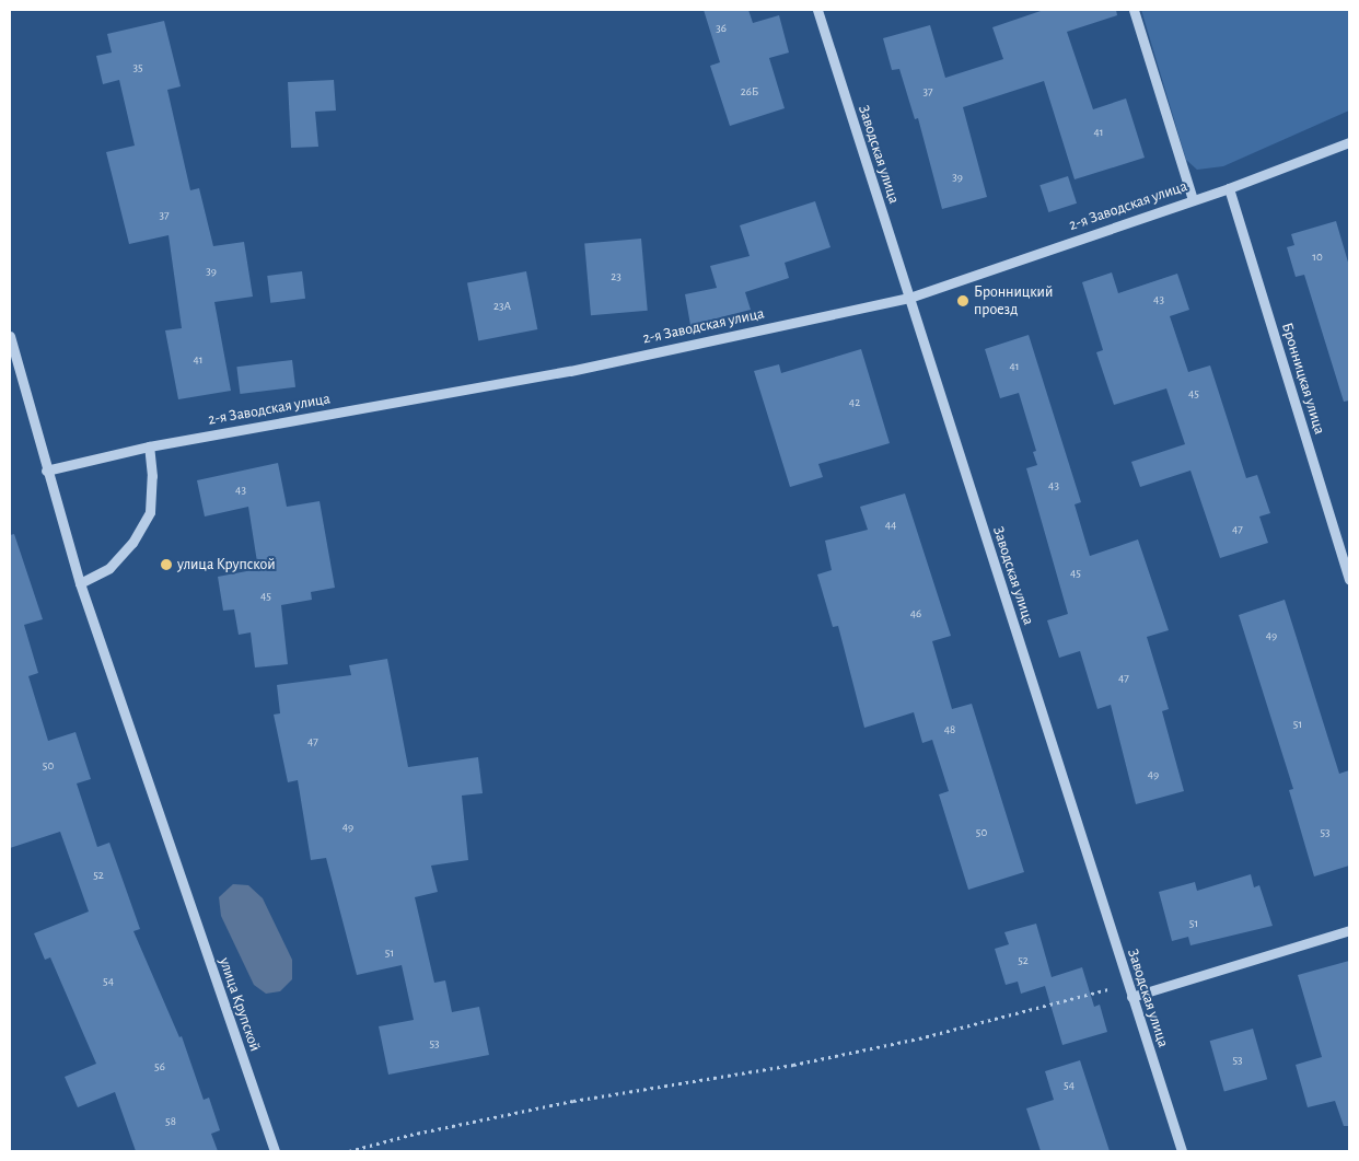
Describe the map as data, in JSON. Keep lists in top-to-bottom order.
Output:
{
  "streets": {
    "street": [
      "Заводская улица",
      "2-я Заводская улица",
      "Бронницкая улица",
      "улица Крупской"
    ]
  },
  "crossings": [
    ["Заводская улица", "2-я Заводская улица"],
    ["2-я Заводская улица", "Бронницкая улица"],
    ["2-я Заводская улица", "улица Крупской"]
  ],
  "places": ["Бронницкий проезд", "улица Крупской"],
  "house_numbers": [
    "36",
    "35",
    "26Б",
    "37",
    "41",
    "39",
    "37",
    "10",
    "39",
    "23",
    "43",
    "23А",
    "41",
    "41",
    "45",
    "42",
    "43",
    "43",
    "44",
    "47",
    "45",
    "45",
    "46",
    "49",
    "47",
    "51",
    "48",
    "47",
    "50",
    "49",
    "49",
    "50",
    "53",
    "52",
    "51",
    "51",
    "52",
    "54",
    "53",
    "53",
    "56",
    "54",
    "58"
  ]
}
